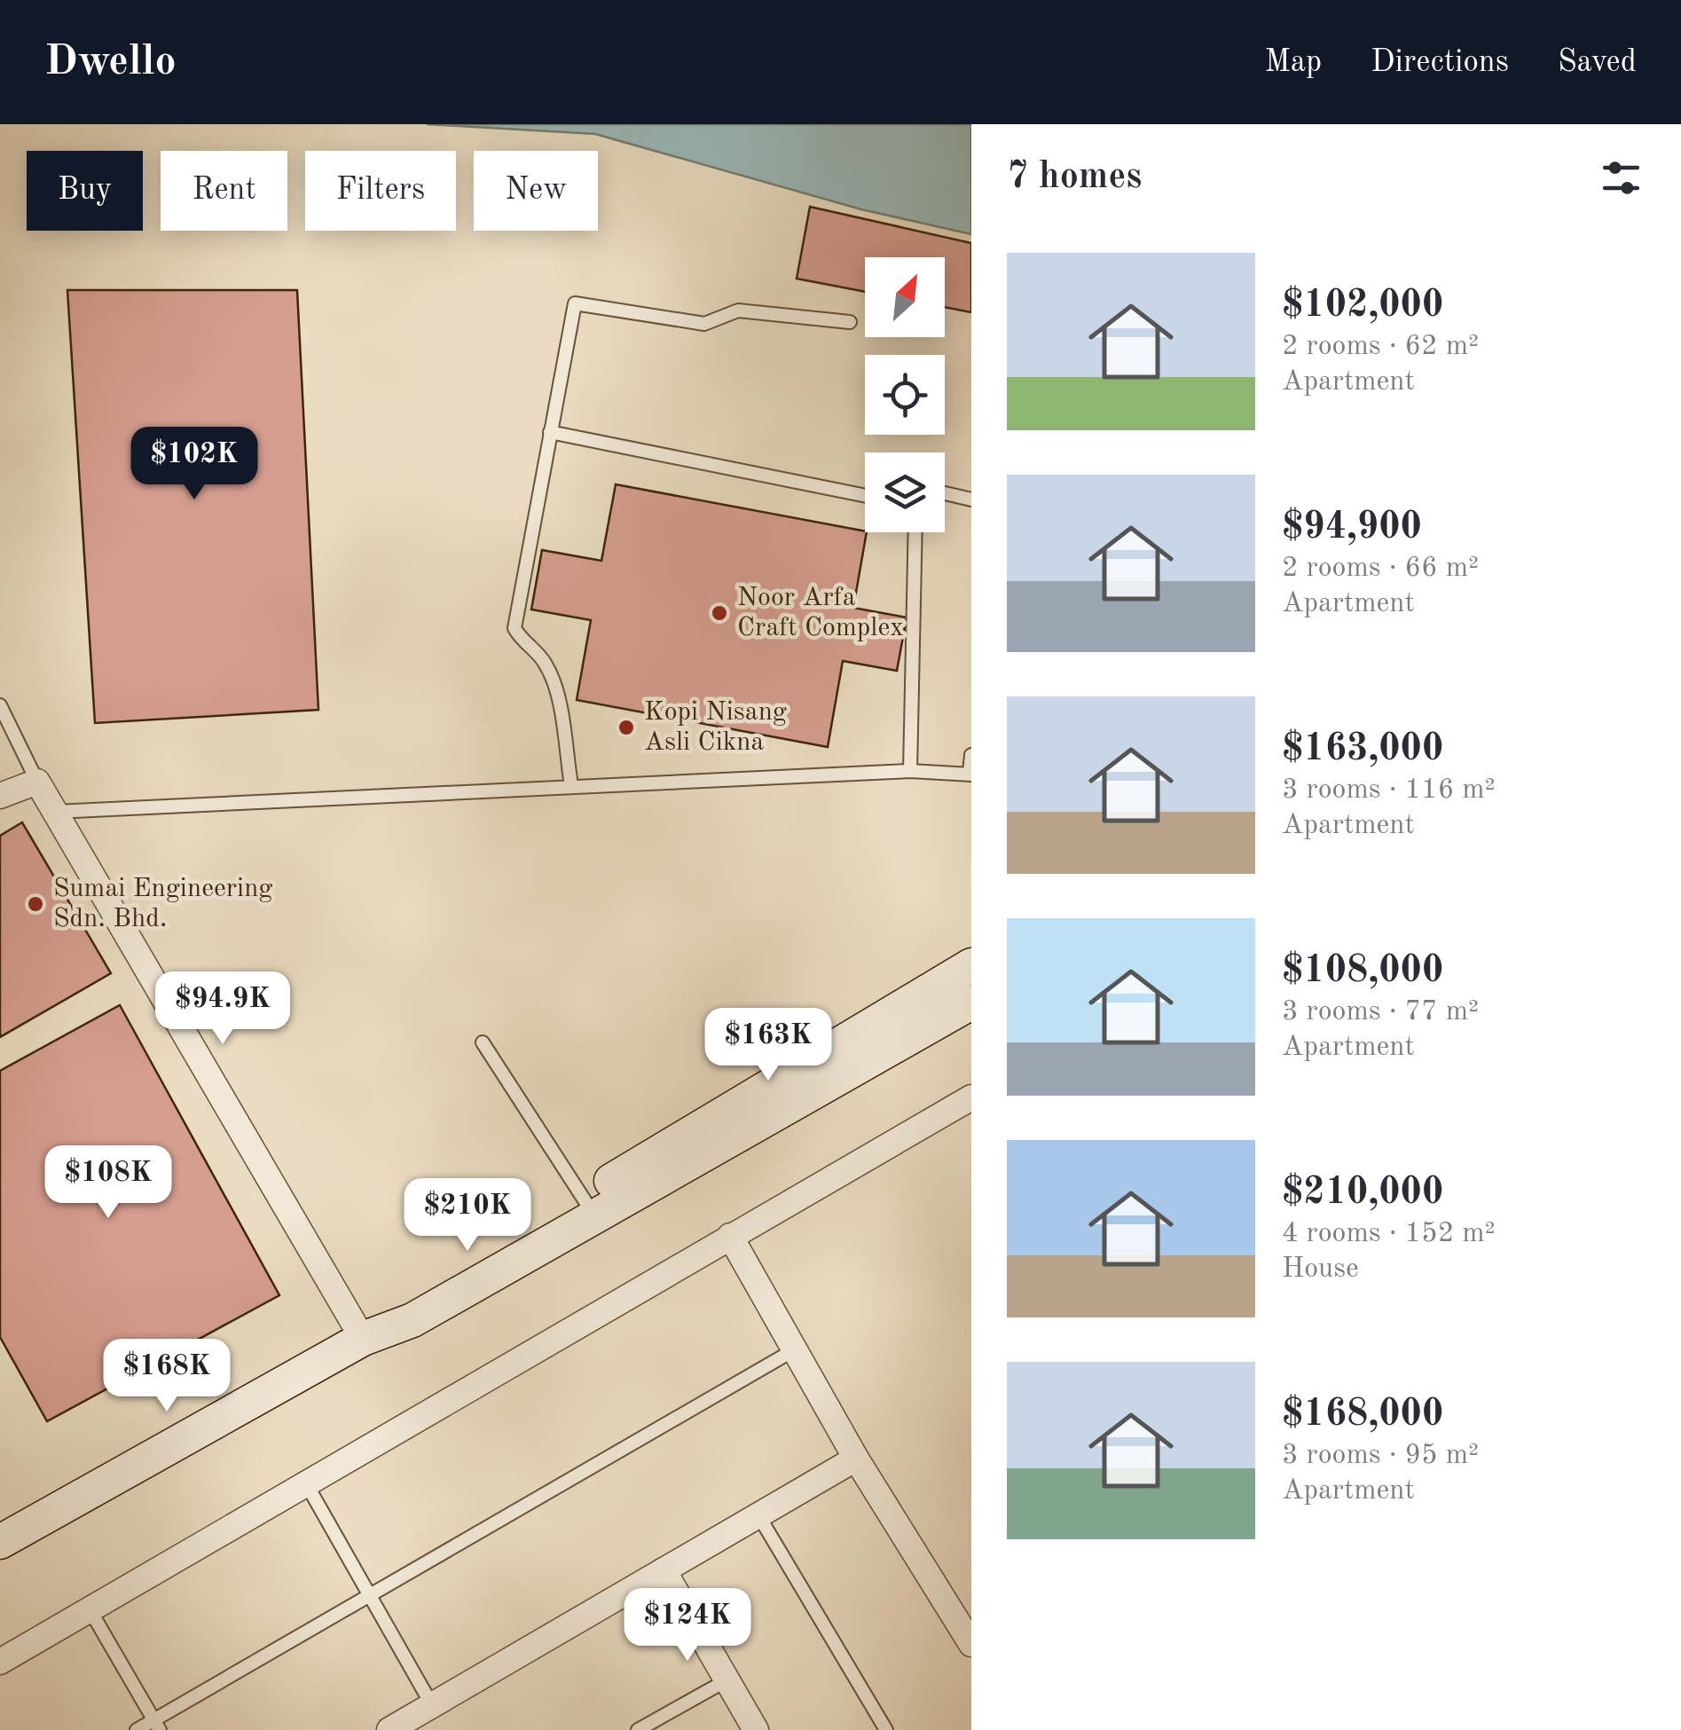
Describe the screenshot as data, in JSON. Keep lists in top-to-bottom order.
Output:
{
  "places": ["Noor Arfa Craft Complex", "Kopi Nisang Asli Cikna", "Sumai Engineering Sdn. Bhd."],
  "north": "top right",
  "page": {
    "header": "Dwello",
    "nav": ["Map", "Directions", "Saved"],
    "heading": "7 homes",
    "chip": [
      "Buy",
      "Rent",
      "Filters",
      "New"
    ],
    "list": [
      {
        "name": "$102,000",
        "note": "2 rooms · 62 m² · Apartment"
      },
      {
        "name": "$94,900",
        "note": "2 rooms · 66 m² · Apartment"
      },
      {
        "name": "$163,000",
        "note": "3 rooms · 116 m² · Apartment"
      },
      {
        "name": "$108,000",
        "note": "3 rooms · 77 m² · Apartment"
      },
      {
        "name": "$210,000",
        "note": "4 rooms · 152 m² · House"
      },
      {
        "name": "$168,000",
        "note": "3 rooms · 95 m² · Apartment"
      }
    ],
    "price": [
      "$102K",
      "$94.9K",
      "$163K",
      "$108K",
      "$210K",
      "$168K",
      "$124K"
    ]
  }
}
